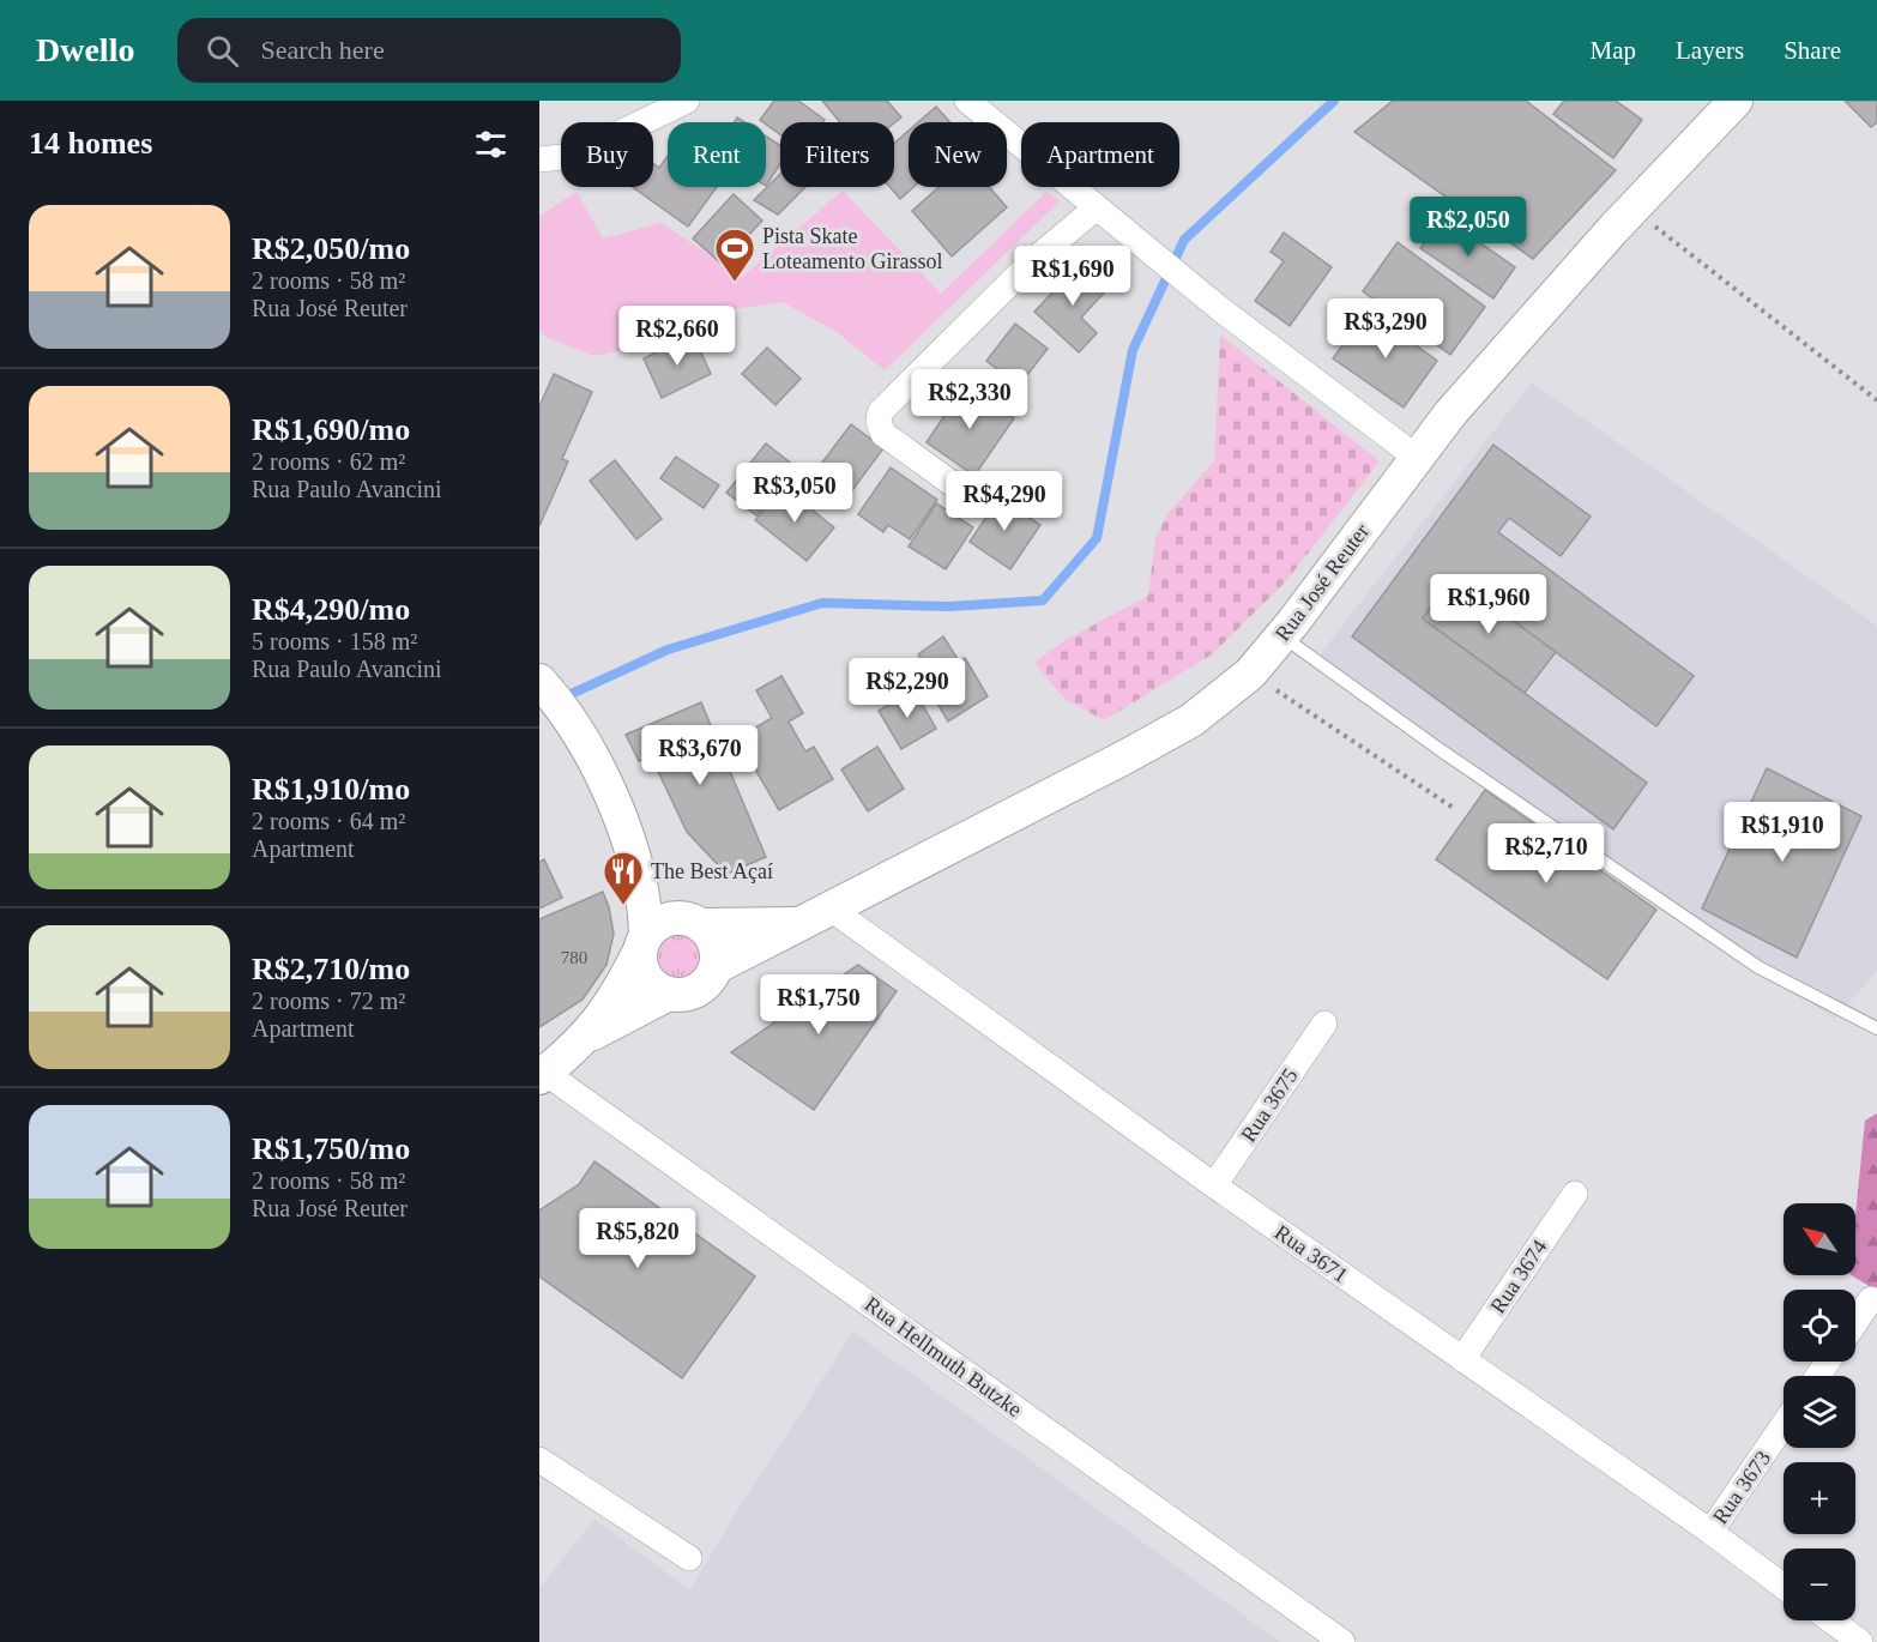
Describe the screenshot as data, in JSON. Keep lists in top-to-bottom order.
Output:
{
  "streets": {
    "main road": ["Rua José Reuter"],
    "street": [
      "Rua 3675",
      "Rua 3671",
      "Rua 3674",
      "Rua Hellmuth Butzke",
      "Rua 3673"
    ]
  },
  "crossings": [
    ["Rua José Reuter", "Rua 3671"],
    ["Rua 3675", "Rua 3671"],
    ["Rua 3671", "Rua 3674"],
    ["Rua 3671", "Rua 3673"]
  ],
  "places": {
    "sports": ["Pista Skate Loteamento Girassol"],
    "restaurant": ["The Best Açaí"]
  },
  "house_numbers": ["780"],
  "north": "top left",
  "page": {
    "header": "Dwello",
    "search": "Search here",
    "nav": ["Map", "Layers", "Share"],
    "heading": "14 homes",
    "chip": [
      "Buy",
      "Rent",
      "Filters",
      "New",
      "Apartment"
    ],
    "list": [
      {
        "name": "R$2,050/mo",
        "note": "2 rooms · 58 m² · Rua José Reuter"
      },
      {
        "name": "R$1,690/mo",
        "note": "2 rooms · 62 m² · Rua Paulo Avancini"
      },
      {
        "name": "R$4,290/mo",
        "note": "5 rooms · 158 m² · Rua Paulo Avancini"
      },
      {
        "name": "R$1,910/mo",
        "note": "2 rooms · 64 m² · Apartment"
      },
      {
        "name": "R$2,710/mo",
        "note": "2 rooms · 72 m² · Apartment"
      },
      {
        "name": "R$1,750/mo",
        "note": "2 rooms · 58 m² · Rua José Reuter"
      }
    ],
    "price": [
      "R$2,050",
      "R$1,690",
      "R$3,290",
      "R$2,660",
      "R$2,330",
      "R$3,050",
      "R$4,290",
      "R$1,960",
      "R$2,290",
      "R$3,670",
      "R$1,910",
      "R$2,710",
      "R$1,750",
      "R$5,820"
    ],
    "map_buttons": ["+", "−"]
  }
}
